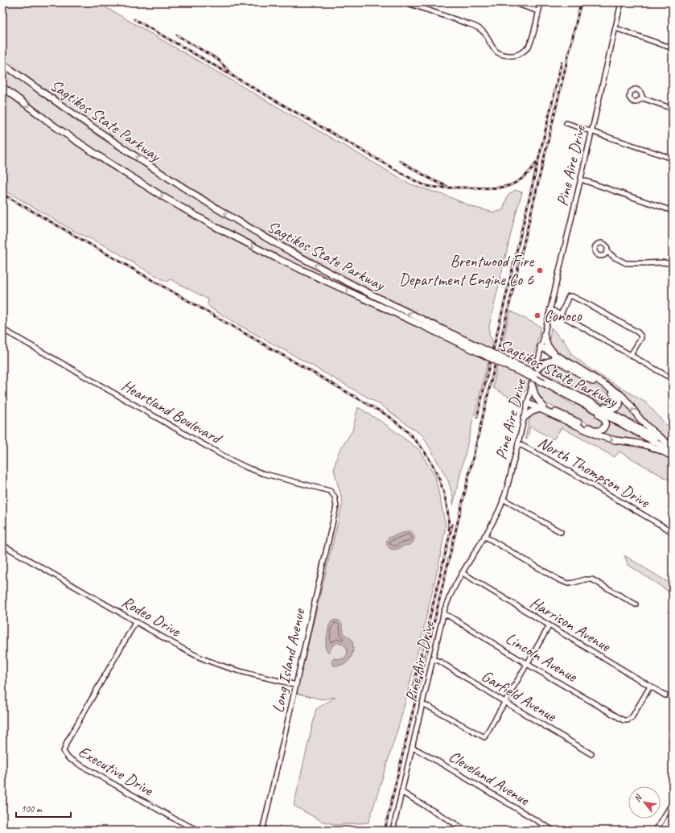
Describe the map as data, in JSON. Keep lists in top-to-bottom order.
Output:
{
  "streets": {
    "highway": ["Sagtikos State Parkway"],
    "street": [
      "Pine Aire Drive",
      "Heartland Boulevard",
      "North Thompson Drive",
      "Rodeo Drive",
      "Harrison Avenue",
      "Lincoln Avenue",
      "Long Island Avenue",
      "Garfield Avenue",
      "Executive Drive",
      "Cleveland Avenue"
    ]
  },
  "crossings": [
    ["Pine Aire Drive", "North Thompson Drive"],
    ["Pine Aire Drive", "Harrison Avenue"],
    ["Pine Aire Drive", "Lincoln Avenue"],
    ["Pine Aire Drive", "Garfield Avenue"],
    ["Pine Aire Drive", "Cleveland Avenue"],
    ["Heartland Boulevard", "Long Island Avenue"],
    ["Rodeo Drive", "Long Island Avenue"],
    ["Rodeo Drive", "Executive Drive"],
    ["Harrison Avenue", "Lincoln Avenue"]
  ],
  "places": ["Brentwood Fire Department Engine Co 6", "Conoco"],
  "scale_bar": "100 m",
  "north": "top left"
}
